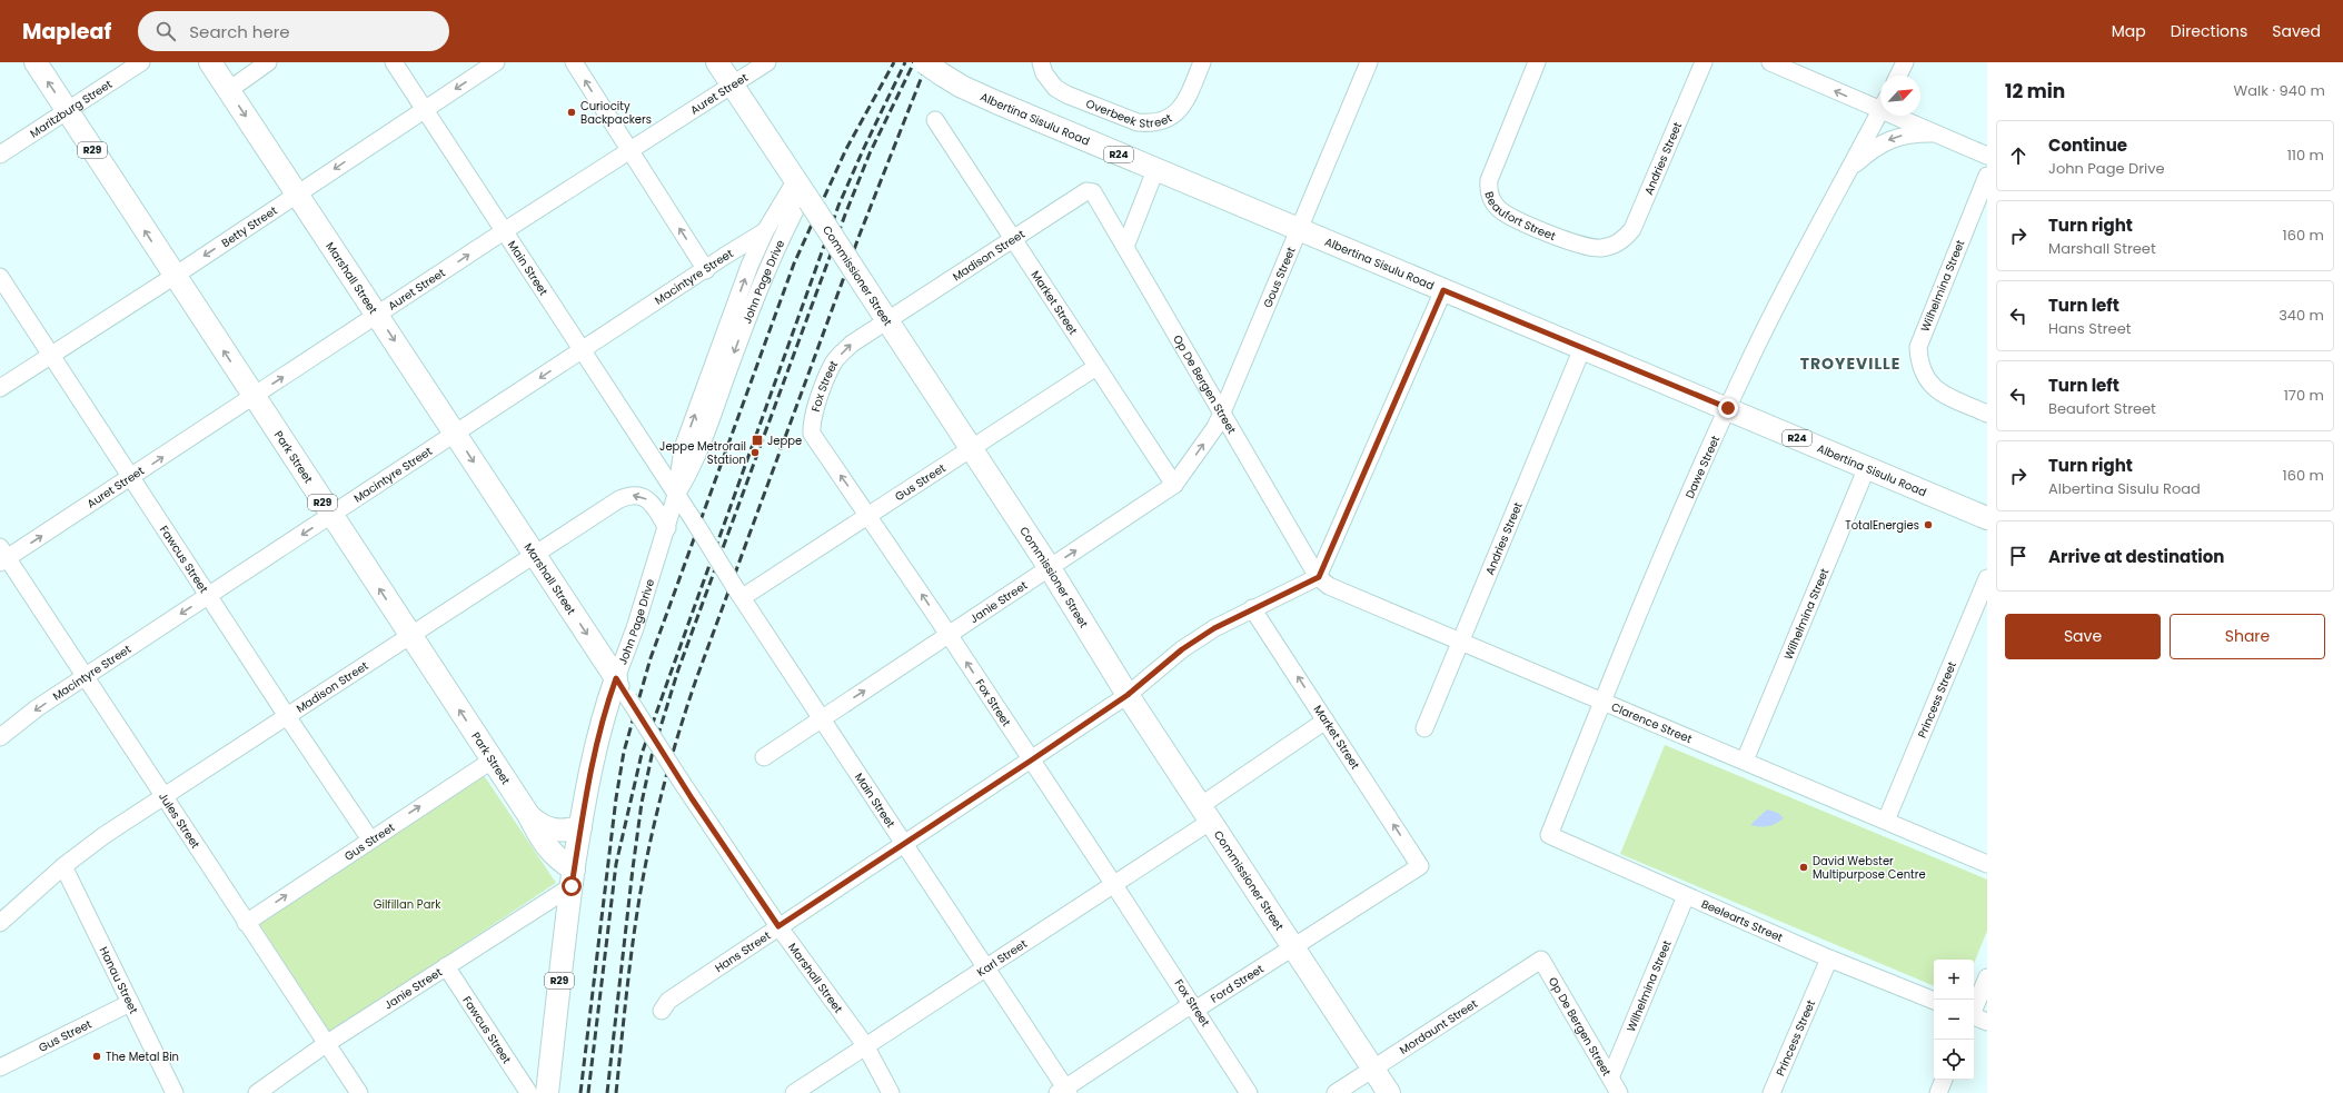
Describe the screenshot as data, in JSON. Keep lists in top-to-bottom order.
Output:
{
  "streets": {
    "main road": [
      "Albertina Sisulu Road",
      "R29",
      "R24",
      "Commissioner Street",
      "Marshall Street",
      "John Page Drive",
      "Park Street"
    ],
    "street": [
      "Auret Street",
      "Overbeek Street",
      "Maritzburg Street",
      "Andries Street",
      "Beaufort Street",
      "Betty Street",
      "Madison Street",
      "Main Street",
      "Macintyre Street",
      "Gous Street",
      "Wilhelmina Street",
      "Market Street",
      "Op De Bergen Street",
      "Fox Street",
      "Dawe Street",
      "Gus Street",
      "Fawcus Street",
      "Janie Street",
      "Princess Street",
      "Clarence Street",
      "Jules Street",
      "Beelearts Street",
      "Hans Street",
      "Karl Street",
      "Hanau Street",
      "Ford Street",
      "Mordaunt Street"
    ]
  },
  "crossings": [
    ["Auret Street", "Main Street"],
    ["Auret Street", "Commissioner Street"],
    ["Auret Street", "Marshall Street"],
    ["Auret Street", "Park Street"],
    ["Auret Street", "Fawcus Street"],
    ["Auret Street", "Jules Street"],
    ["Maritzburg Street", "R29"],
    ["Maritzburg Street", "Park Street"],
    ["Albertina Sisulu Road", "Andries Street"],
    ["Albertina Sisulu Road", "Gous Street"],
    ["Albertina Sisulu Road", "Wilhelmina Street"],
    ["Albertina Sisulu Road", "Dawe Street"],
    ["R29", "Park Street"],
    ["Andries Street", "Beaufort Street"],
    ["Andries Street", "Clarence Street"],
    ["Betty Street", "Main Street"],
    ["Betty Street", "Marshall Street"],
    ["Betty Street", "Park Street"],
    ["Betty Street", "Fawcus Street"],
    ["Madison Street", "Commissioner Street"],
    ["Madison Street", "Marshall Street"],
    ["Madison Street", "John Page Drive"],
    ["Madison Street", "Market Street"],
    ["Madison Street", "Op De Bergen Street"],
    ["Madison Street", "Fox Street"],
    ["Madison Street", "Park Street"],
    ["Madison Street", "Fawcus Street"],
    ["Madison Street", "Jules Street"],
    ["Madison Street", "Hanau Street"],
    ["Main Street", "Macintyre Street"],
    ["Main Street", "John Page Drive"],
    ["Main Street", "Gus Street"],
    ["Main Street", "Janie Street"],
    ["Main Street", "Hans Street"],
    ["Main Street", "Karl Street"],
    ["Main Street", "Ford Street"],
    ["Commissioner Street", "John Page Drive"],
    ["Commissioner Street", "Fox Street"],
    ["Commissioner Street", "Gus Street"],
    ["Commissioner Street", "Janie Street"],
    ["Commissioner Street", "Hans Street"],
    ["Commissioner Street", "Karl Street"],
    ["Commissioner Street", "Ford Street"],
    ["Commissioner Street", "Mordaunt Street"],
    ["Marshall Street", "Macintyre Street"],
    ["Marshall Street", "John Page Drive"],
    ["Marshall Street", "Hans Street"],
    ["Marshall Street", "Karl Street"],
    ["Macintyre Street", "John Page Drive"],
    ["Macintyre Street", "Park Street"],
    ["Macintyre Street", "Fawcus Street"],
    ["Macintyre Street", "Jules Street"],
    ["Gous Street", "Market Street"],
    ["Gous Street", "Op De Bergen Street"],
    ["Gous Street", "Janie Street"],
    ["John Page Drive", "Park Street"],
    ["John Page Drive", "Fawcus Street"],
    ["John Page Drive", "Janie Street"],
    ["Wilhelmina Street", "Op De Bergen Street"],
    ["Wilhelmina Street", "Clarence Street"],
    ["Wilhelmina Street", "Beelearts Street"],
    ["Market Street", "Gus Street"],
    ["Market Street", "Janie Street"],
    ["Market Street", "Hans Street"],
    ["Market Street", "Karl Street"],
    ["Market Street", "Ford Street"],
    ["Op De Bergen Street", "Clarence Street"],
    ["Op De Bergen Street", "Hans Street"],
    ["Op De Bergen Street", "Mordaunt Street"],
    ["Fox Street", "Gus Street"],
    ["Fox Street", "Janie Street"],
    ["Fox Street", "Hans Street"],
    ["Fox Street", "Karl Street"],
    ["Fox Street", "Ford Street"],
    ["Park Street", "Gus Street"],
    ["Park Street", "Janie Street"],
    ["Dawe Street", "Clarence Street"],
    ["Dawe Street", "Beelearts Street"],
    ["Gus Street", "Fawcus Street"],
    ["Gus Street", "Jules Street"],
    ["Gus Street", "Hanau Street"],
    ["Fawcus Street", "Janie Street"],
    ["Janie Street", "Jules Street"],
    ["Princess Street", "Clarence Street"],
    ["Princess Street", "Beelearts Street"],
    ["Clarence Street", "Hans Street"]
  ],
  "one_way": [
    "Auret Street",
    "Betty Street",
    "Marshall Street",
    "Macintyre Street",
    "Market Street",
    "Fox Street",
    "Park Street"
  ],
  "districts": ["TROYEVILLE"],
  "parks": ["Gilfillan Park"],
  "places": {
    "other": [
      "Curiocity Backpackers",
      "Jeppe Metrorail Station",
      "TotalEnergies",
      "David Webster Multipurpose Centre",
      "The Metal Bin"
    ],
    "transit": ["Jeppe"]
  },
  "north": "top right",
  "page": {
    "header": "Mapleaf",
    "search": "Search here",
    "nav": ["Map", "Directions", "Saved"],
    "heading": ["12 min", "Walk · 940 m"],
    "list": [
      ["Continue", "John Page Drive", "110 m"],
      ["Turn right", "Marshall Street", "160 m"],
      ["Turn left", "Hans Street", "340 m"],
      ["Turn left", "Beaufort Street", "170 m"],
      ["Turn right", "Albertina Sisulu Road", "160 m"],
      "Arrive at destination"
    ],
    "buttons": ["Save", "Share"],
    "map_buttons": ["+", "−"]
  }
}
